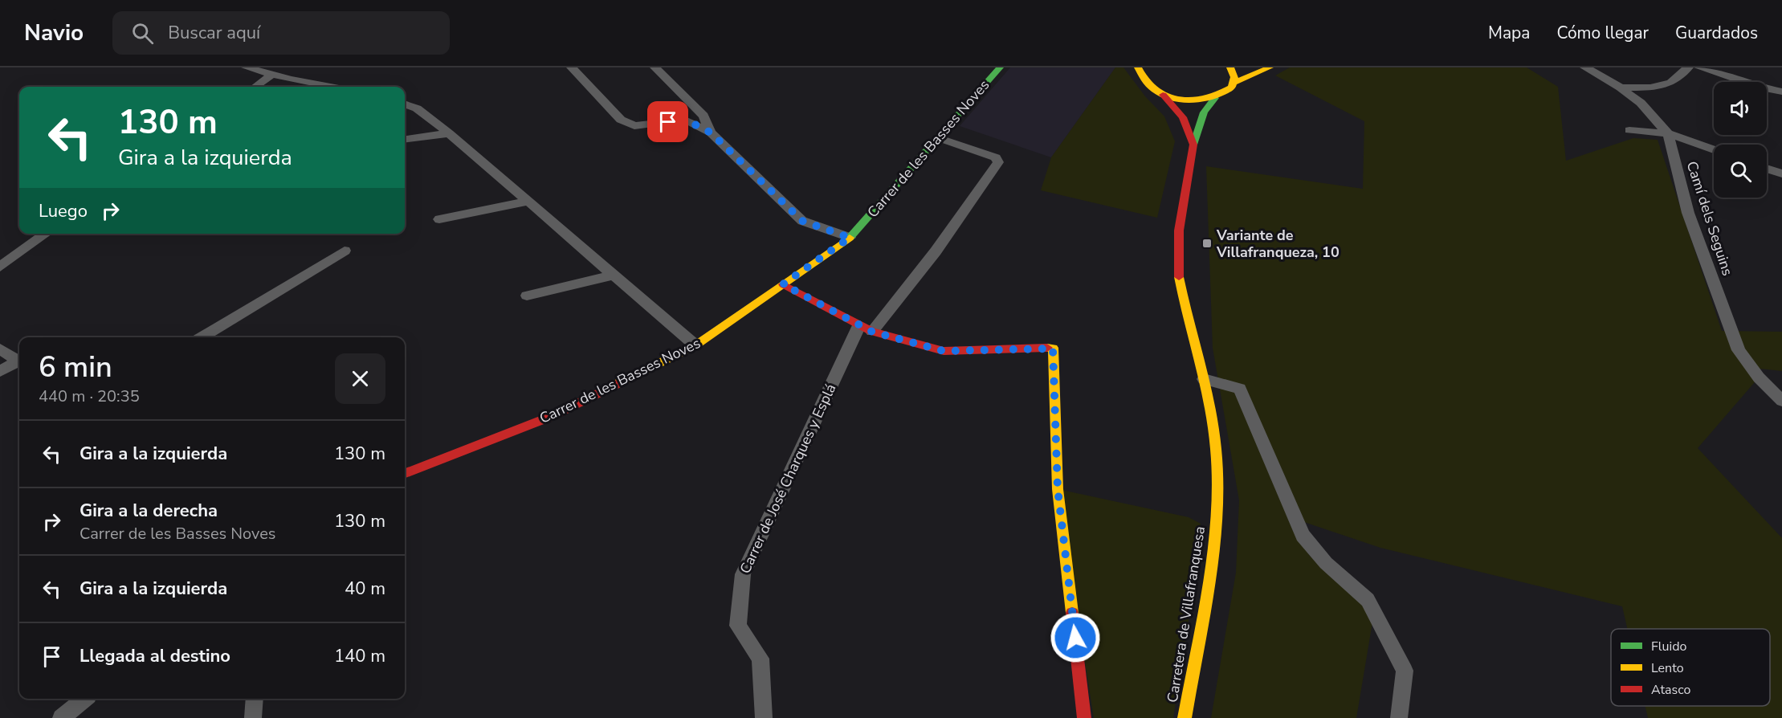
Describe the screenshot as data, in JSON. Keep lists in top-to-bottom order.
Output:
{
  "streets": {
    "street": [
      "Carrer de les Basses Noves",
      "Camí dels Seguins",
      "Carrer de José Charques y Esplá",
      "Carretera de Villafranquesa"
    ]
  },
  "crossings": [
    ["Carrer de les Basses Noves", "Carrer de José Charques y Esplá"]
  ],
  "places": {
    "transit": ["Variante de Villafranqueza, 10"]
  },
  "legend": ["Fluido", "Lento", "Atasco"],
  "page": {
    "header": "Navio",
    "search": "Buscar aquí",
    "nav": ["Mapa", "Cómo llegar", "Guardados"],
    "turn": ["130 m", "Gira a la izquierda"],
    "then": "Luego",
    "heading": ["6 min", "440 m · 20:35"],
    "list": [
      {
        "name": "Gira a la izquierda",
        "value": "130 m"
      },
      {
        "name": "Gira a la derecha",
        "note": "Carrer de les Basses Noves",
        "value": "130 m"
      },
      {
        "name": "Gira a la izquierda",
        "value": "40 m"
      },
      {
        "name": "Llegada al destino",
        "value": "140 m"
      }
    ]
  }
}
